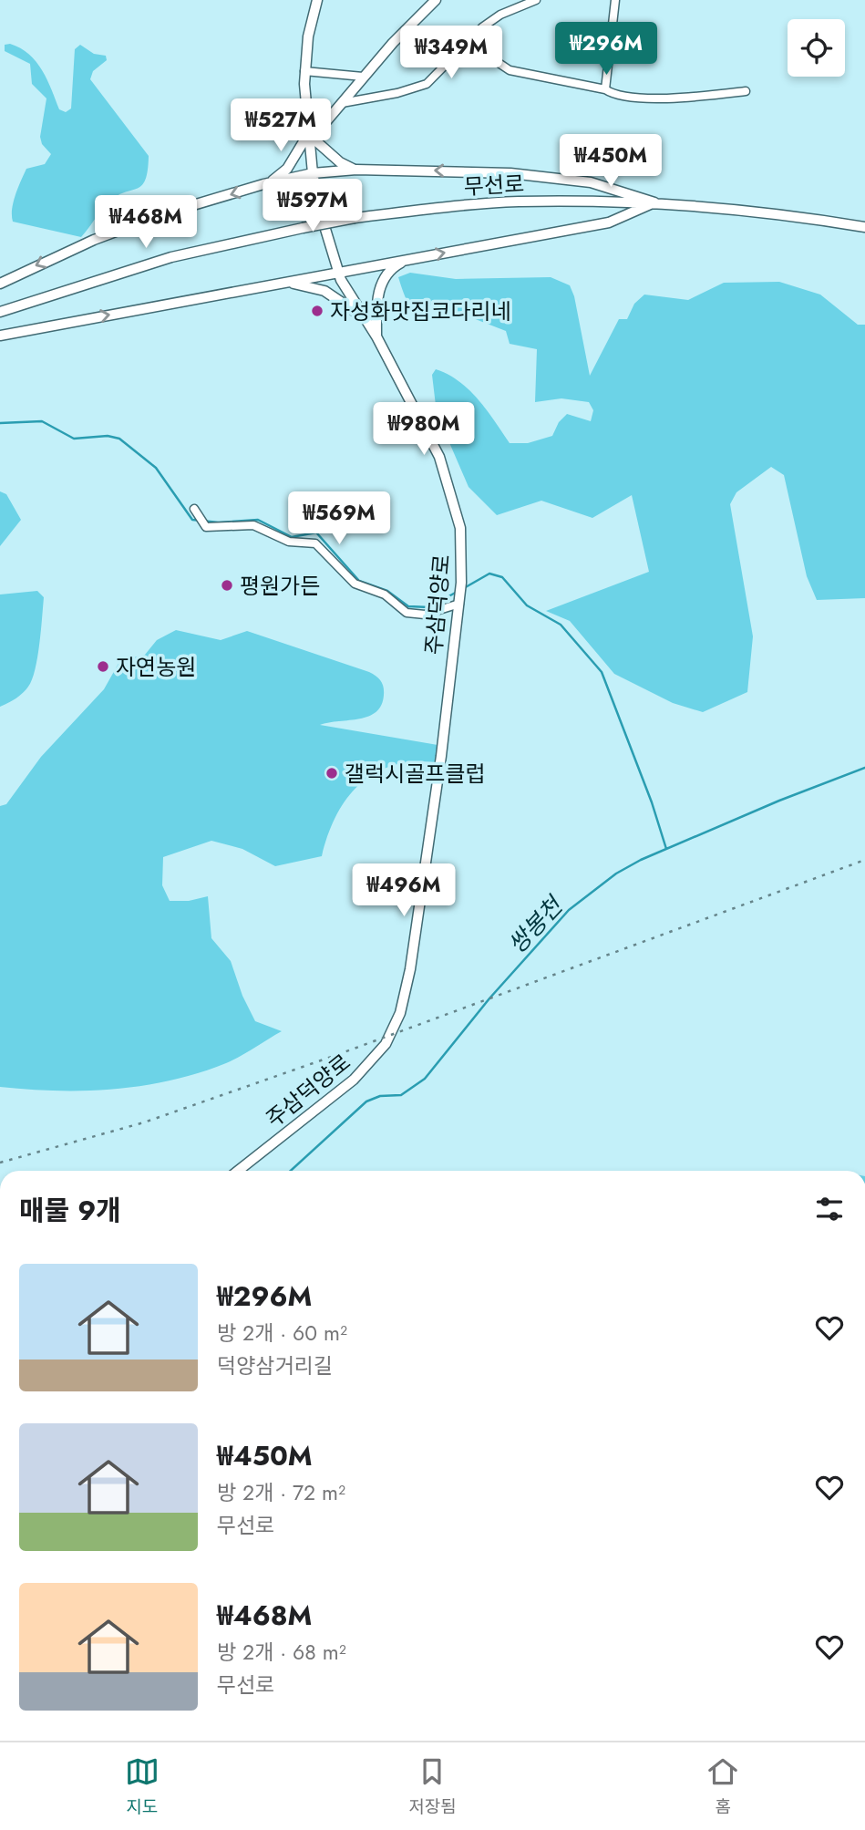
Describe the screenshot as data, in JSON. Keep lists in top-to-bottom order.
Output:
{
  "streets": {
    "street": ["무선로", "주삼덕양로"]
  },
  "water": ["쌍봉천"],
  "places": [
    "자성화맛집코다리네",
    "평원가든",
    "자연농원",
    "갤럭시골프클럽"
  ],
  "page": {
    "price": [
      "₩296M",
      "₩349M",
      "₩527M",
      "₩450M",
      "₩597M",
      "₩468M",
      "₩980M",
      "₩569M",
      "₩496M"
    ],
    "heading": "매물 9개",
    "list": [
      {
        "name": "₩296M",
        "note": "방 2개 · 60 m² · 덕양삼거리길"
      },
      {
        "name": "₩450M",
        "note": "방 2개 · 72 m² · 무선로"
      },
      {
        "name": "₩468M",
        "note": "방 2개 · 68 m² · 무선로"
      }
    ],
    "tabs": ["지도", "저장됨", "홈"]
  }
}
